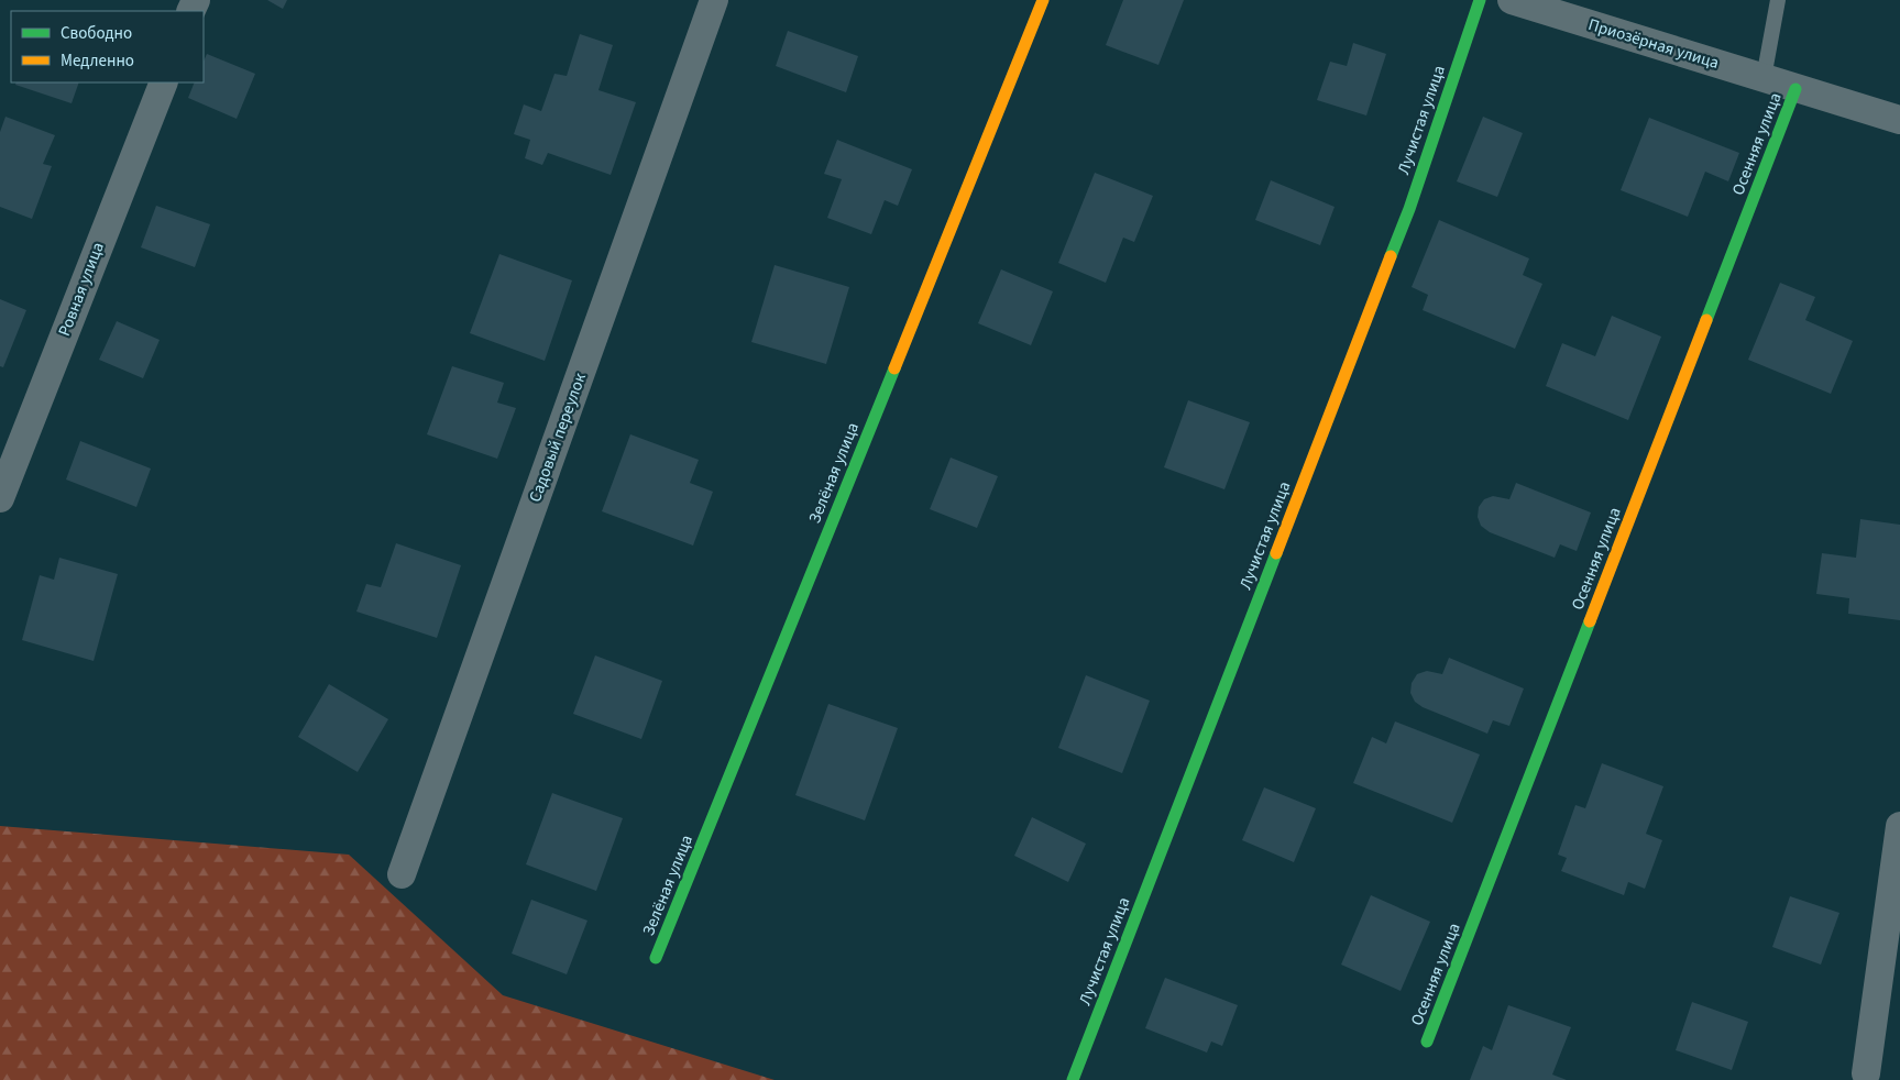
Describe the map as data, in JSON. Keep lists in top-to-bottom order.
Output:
{
  "streets": {
    "street": [
      "Приозёрная улица",
      "Лучистая улица",
      "Осенняя улица",
      "Ровная улица",
      "Садовый переулок",
      "Зелёная улица"
    ]
  },
  "crossings": [
    ["Приозёрная улица", "Осенняя улица"]
  ],
  "legend": ["Свободно", "Медленно"]
}
